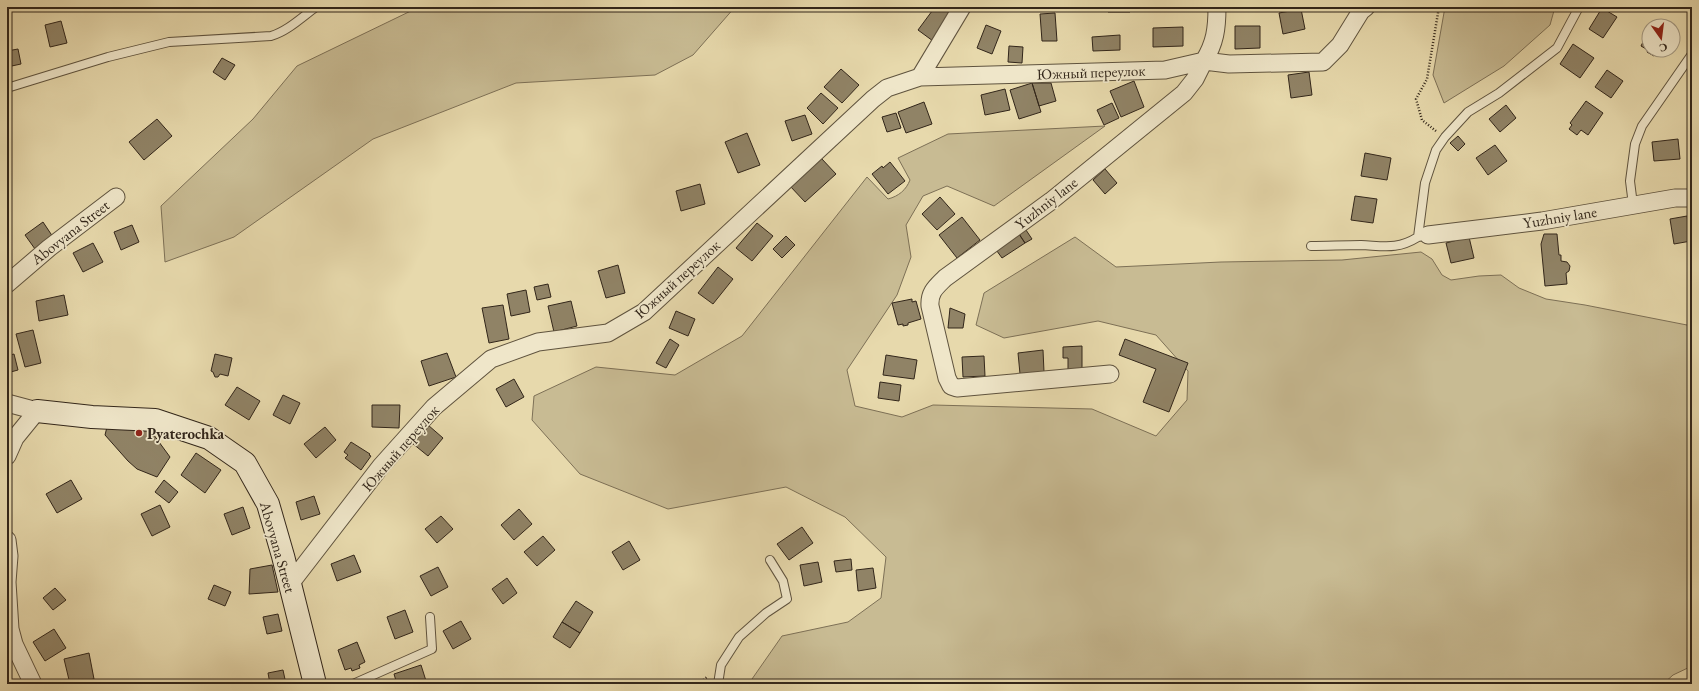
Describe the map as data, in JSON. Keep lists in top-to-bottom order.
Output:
{
  "streets": {
    "street": ["Южный переулок", "Yuzhniy lane", "Abovyana Street"]
  },
  "crossings": [
    ["Южный переулок", "Yuzhniy lane"],
    ["Южный переулок", "Abovyana Street"]
  ],
  "places": ["Pyaterochka"],
  "north": "bottom"
}
